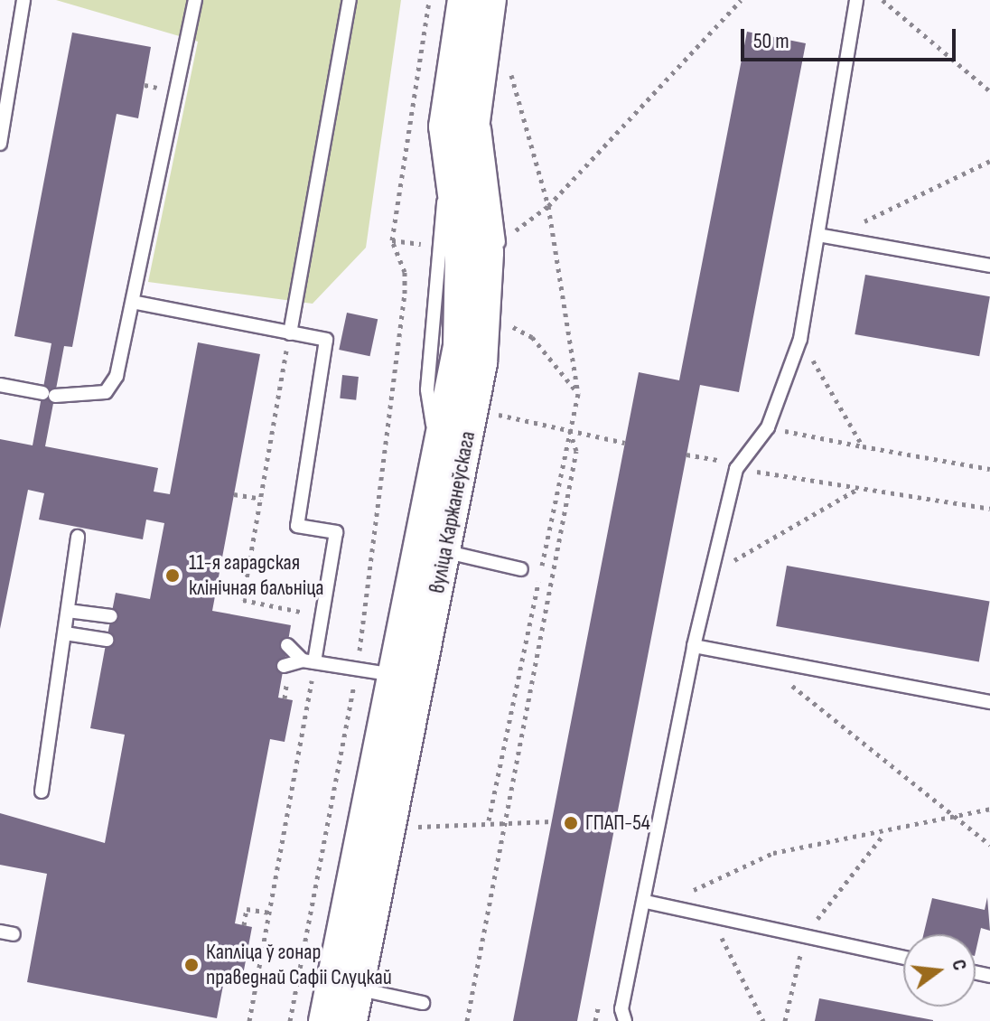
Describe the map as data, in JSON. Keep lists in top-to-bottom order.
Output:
{
  "streets": {
    "street": ["вуліца Каржанеўскага"]
  },
  "places": ["11-я гарадская клінічная бальніца", "ГПАП-54", "Капліца ў гонар праведнай Сафіі Слуцкай"],
  "scale_bar": "50 m",
  "north": "right"
}
